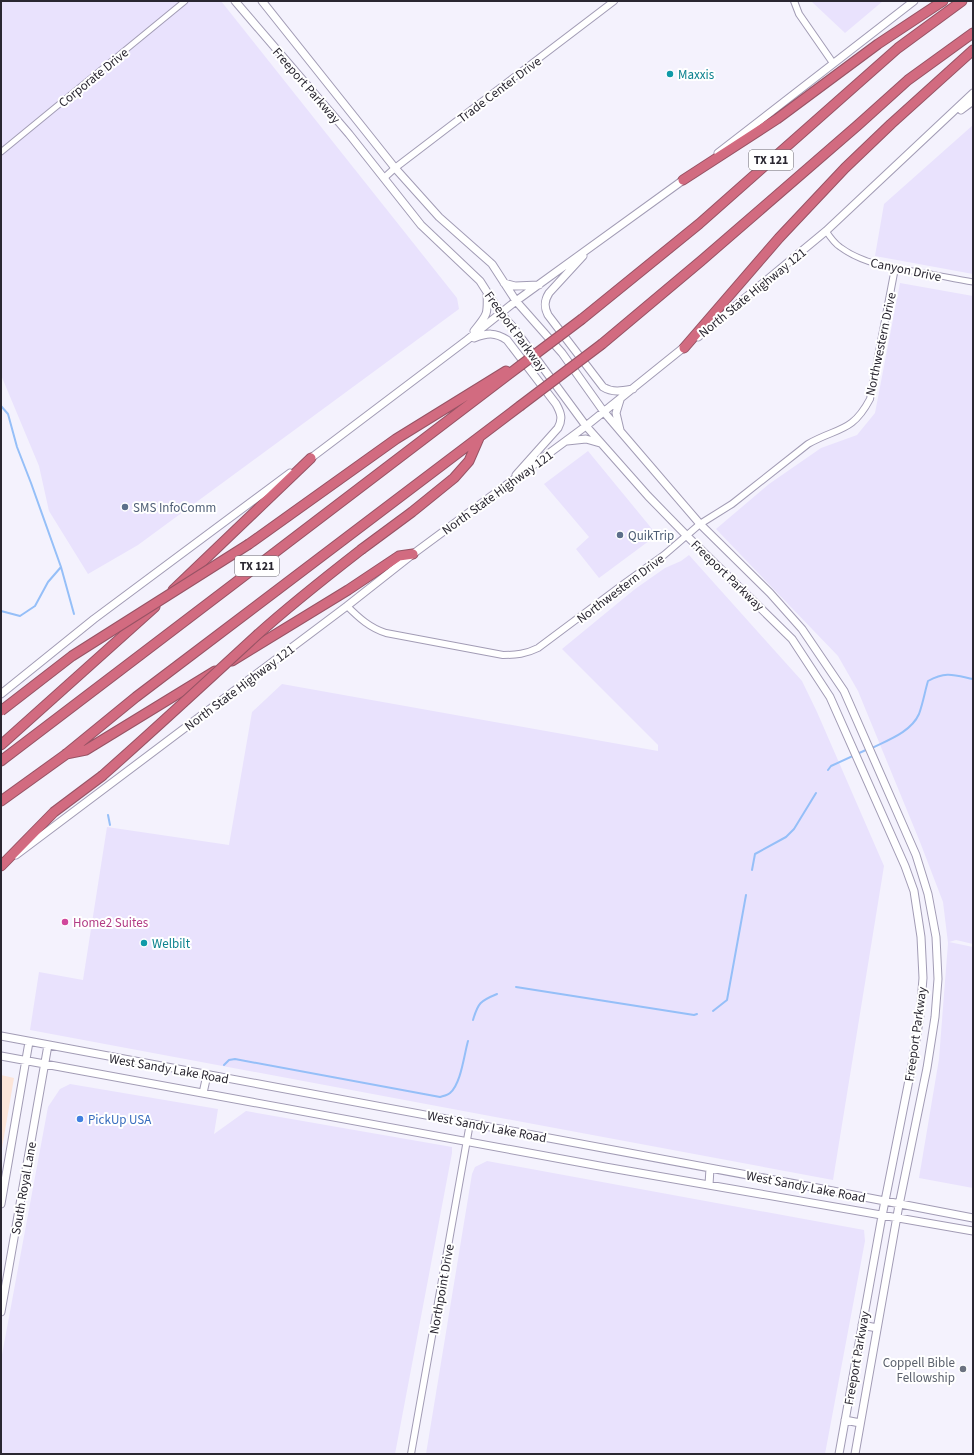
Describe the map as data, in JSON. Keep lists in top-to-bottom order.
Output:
{
  "streets": {
    "highway": ["TX 121"],
    "main road": [
      "Freeport Parkway",
      "North State Highway 121",
      "West Sandy Lake Road",
      "South Royal Lane"
    ],
    "street": [
      "Corporate Drive",
      "Trade Center Drive",
      "Canyon Drive",
      "Northwestern Drive",
      "Northpoint Drive"
    ]
  },
  "crossings": [
    ["Freeport Parkway", "Trade Center Drive"],
    ["Freeport Parkway", "North State Highway 121"],
    ["Freeport Parkway", "Northwestern Drive"],
    ["Freeport Parkway", "West Sandy Lake Road"],
    ["Canyon Drive", "North State Highway 121"],
    ["Canyon Drive", "Northwestern Drive"],
    ["North State Highway 121", "Northwestern Drive"],
    ["West Sandy Lake Road", "South Royal Lane"],
    ["West Sandy Lake Road", "Northpoint Drive"]
  ],
  "places": [
    "Maxxis",
    "SMS InfoComm",
    "QuikTrip",
    "Home2 Suites",
    "Welbilt",
    "PickUp USA",
    "Coppell Bible Fellowship"
  ]
}
